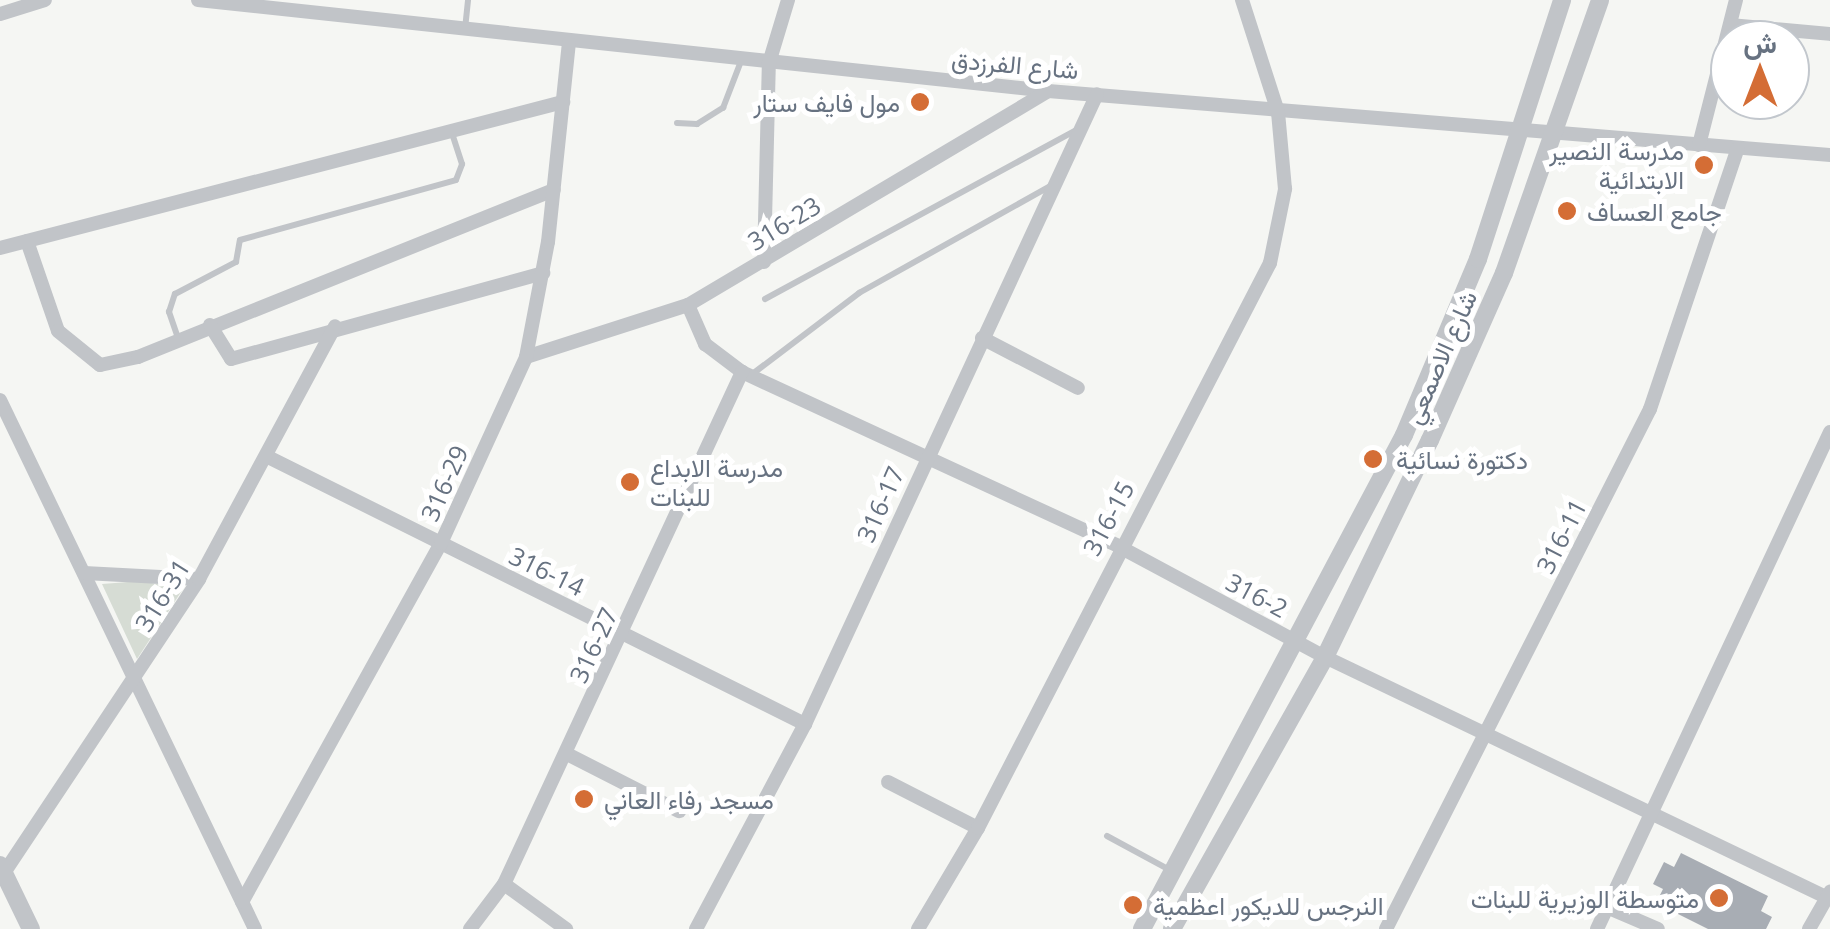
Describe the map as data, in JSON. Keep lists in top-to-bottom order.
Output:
{
  "streets": {
    "street": [
      "شارع الفرزدق",
      "316-23",
      "شارع الاصمعي",
      "316-29",
      "316-17",
      "316-15",
      "316-11",
      "316-14",
      "316-31",
      "316-2",
      "316-27"
    ]
  },
  "crossings": [
    ["شارع الفرزدق", "316-23"],
    ["شارع الفرزدق", "شارع الاصمعي"],
    ["شارع الفرزدق", "316-29"],
    ["شارع الفرزدق", "316-17"],
    ["شارع الفرزدق", "316-15"],
    ["شارع الفرزدق", "316-11"],
    ["316-23", "316-29"],
    ["316-23", "316-2"],
    ["شارع الاصمعي", "316-2"],
    ["316-29", "316-14"],
    ["316-17", "316-14"],
    ["316-17", "316-2"],
    ["316-15", "316-2"],
    ["316-11", "316-2"],
    ["316-14", "316-31"],
    ["316-14", "316-27"],
    ["316-2", "316-27"]
  ],
  "places": [
    "مول فايف ستار",
    "مدرسة النصير الابتدائية",
    "جامع العساف",
    "دكتورة نسائية",
    "مدرسة الابداع للبنات",
    "مسجد رفاء العاني",
    "متوسطة الوزيرية للبنات",
    "النرجس للديكور اعظمية"
  ],
  "north": "top"
}
